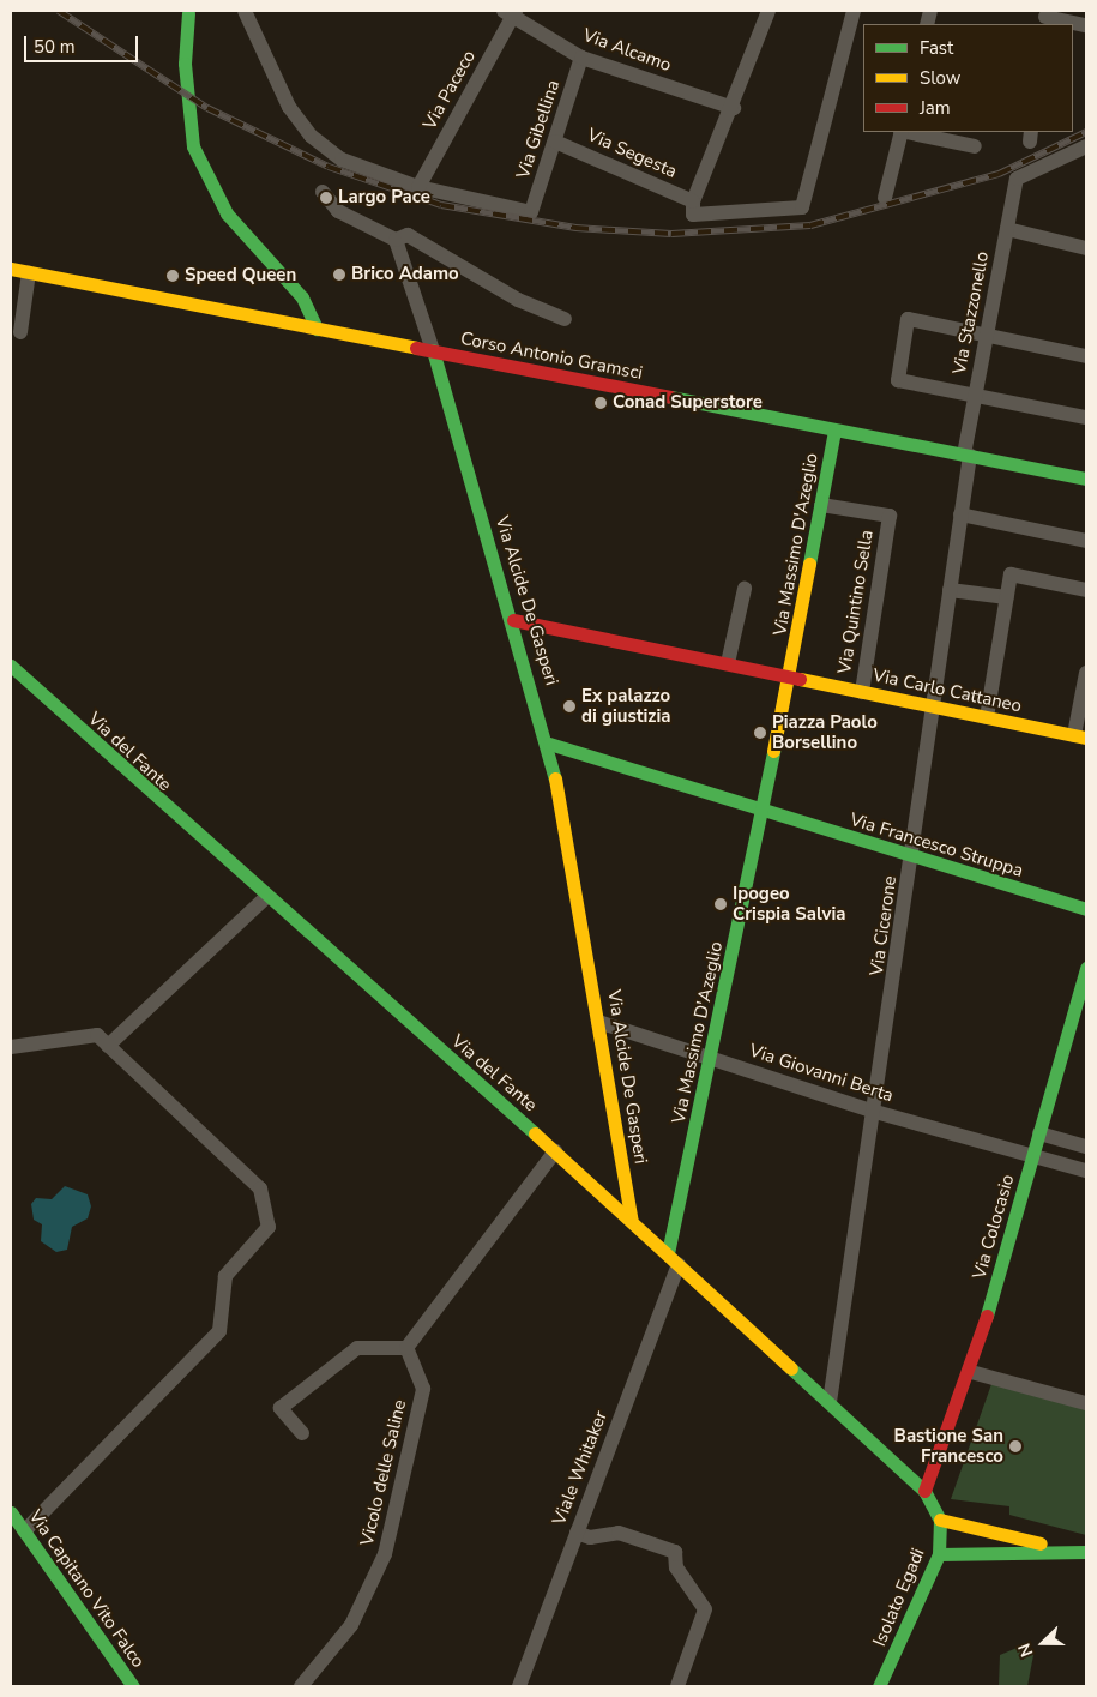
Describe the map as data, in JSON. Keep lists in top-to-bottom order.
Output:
{
  "streets": {
    "street": [
      "Via Alcamo",
      "Via Paceco",
      "Via Gibellina",
      "Via Segesta",
      "Via Stazzonello",
      "Corso Antonio Gramsci",
      "Via Massimo D'Azeglio",
      "Via Alcide De Gasperi",
      "Via Quintino Sella",
      "Via Carlo Cattaneo",
      "Via del Fante",
      "Via Francesco Struppa",
      "Via Cicerone",
      "Via Giovanni Berta",
      "Via Colocasio",
      "Viale Whitaker",
      "Vicolo delle Saline",
      "Via Capitano Vito Falco",
      "Isolato Egadi"
    ]
  },
  "crossings": [
    ["Via Alcamo", "Via Paceco"],
    ["Via Alcamo", "Via Gibellina"],
    ["Via Paceco", "Via Gibellina"],
    ["Via Gibellina", "Via Segesta"],
    ["Via Stazzonello", "Corso Antonio Gramsci"],
    ["Via Stazzonello", "Via Cicerone"],
    ["Corso Antonio Gramsci", "Via Massimo D'Azeglio"],
    ["Corso Antonio Gramsci", "Via Alcide De Gasperi"],
    ["Corso Antonio Gramsci", "Via Cicerone"],
    ["Via Massimo D'Azeglio", "Via Quintino Sella"],
    ["Via Massimo D'Azeglio", "Via Carlo Cattaneo"],
    ["Via Massimo D'Azeglio", "Via del Fante"],
    ["Via Massimo D'Azeglio", "Via Francesco Struppa"],
    ["Via Massimo D'Azeglio", "Via Giovanni Berta"],
    ["Via Massimo D'Azeglio", "Viale Whitaker"],
    ["Via Alcide De Gasperi", "Via del Fante"],
    ["Via Alcide De Gasperi", "Via Francesco Struppa"],
    ["Via Alcide De Gasperi", "Via Giovanni Berta"],
    ["Via Quintino Sella", "Via Carlo Cattaneo"],
    ["Via Carlo Cattaneo", "Via Cicerone"],
    ["Via del Fante", "Via Cicerone"],
    ["Via del Fante", "Via Colocasio"],
    ["Via del Fante", "Viale Whitaker"],
    ["Via del Fante", "Isolato Egadi"],
    ["Via Francesco Struppa", "Via Cicerone"],
    ["Via Cicerone", "Via Giovanni Berta"],
    ["Via Giovanni Berta", "Via Colocasio"]
  ],
  "places": [
    "Largo Pace",
    "Brico Adamo",
    "Speed Queen",
    "Conad Superstore",
    "Ex palazzo di giustizia",
    "Piazza Paolo Borsellino",
    "Ipogeo Crispia Salvia",
    "Bastione San Francesco"
  ],
  "legend": ["Fast", "Slow", "Jam"],
  "scale_bar": "50 m",
  "north": "left"
}
